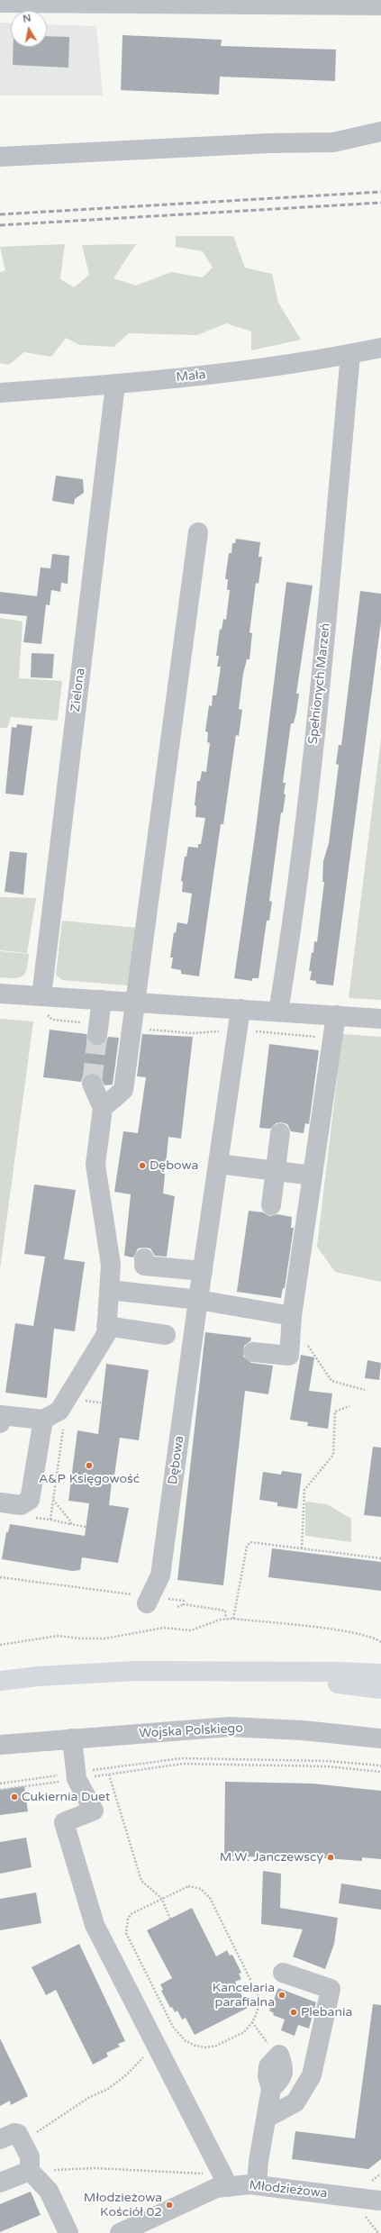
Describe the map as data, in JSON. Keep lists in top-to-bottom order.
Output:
{
  "streets": {
    "street": [
      "Mała",
      "Spełnionych Marzeń",
      "Zielona",
      "Dębowa",
      "Wojska Polskiego",
      "Młodzieżowa"
    ]
  },
  "crossings": [
    ["Mała", "Spełnionych Marzeń"],
    ["Mała", "Zielona"]
  ],
  "places": [
    "Dębowa",
    "A&P Księgowość",
    "Cukiernia Duet",
    "M.W. Janczewscy",
    "Kancelaria parafialna",
    "Plebania",
    "Młodzieżowa Kościół 02"
  ],
  "north": "top"
}
